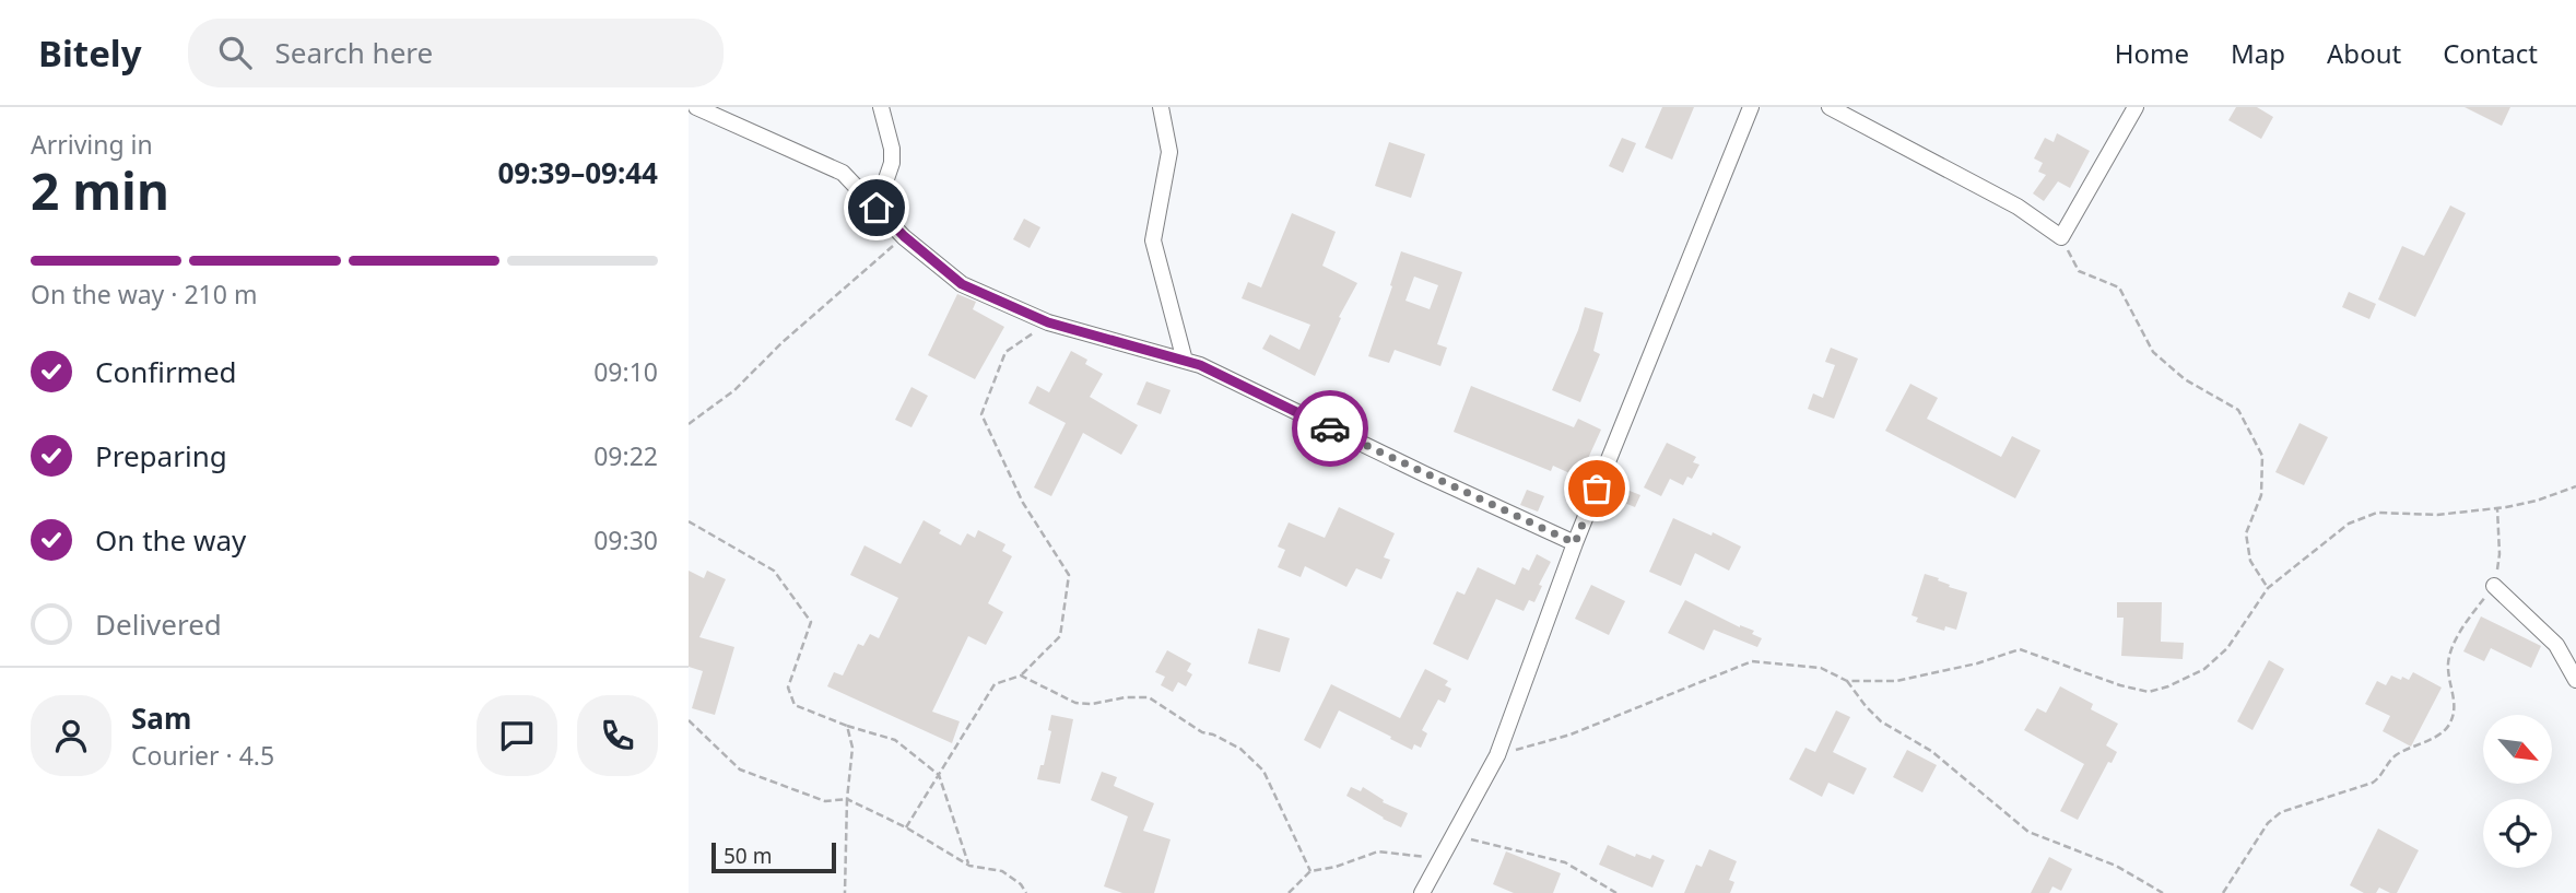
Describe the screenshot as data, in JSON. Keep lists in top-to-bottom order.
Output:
{
  "scale_bar": "50 m",
  "north": "bottom right",
  "page": {
    "header": "Bitely",
    "search": "Search here",
    "nav": [
      "Home",
      "Map",
      "About",
      "Contact"
    ],
    "heading": ["2 min", "Arriving in", "09:39–09:44"],
    "panel": ["Sam", "Courier · 4.5"],
    "bar": "On the way · 210 m",
    "list": [
      ["Confirmed", "09:10"],
      ["Preparing", "09:22"],
      ["On the way", "09:30"],
      "Delivered"
    ],
    "scale": "50 m"
  }
}
